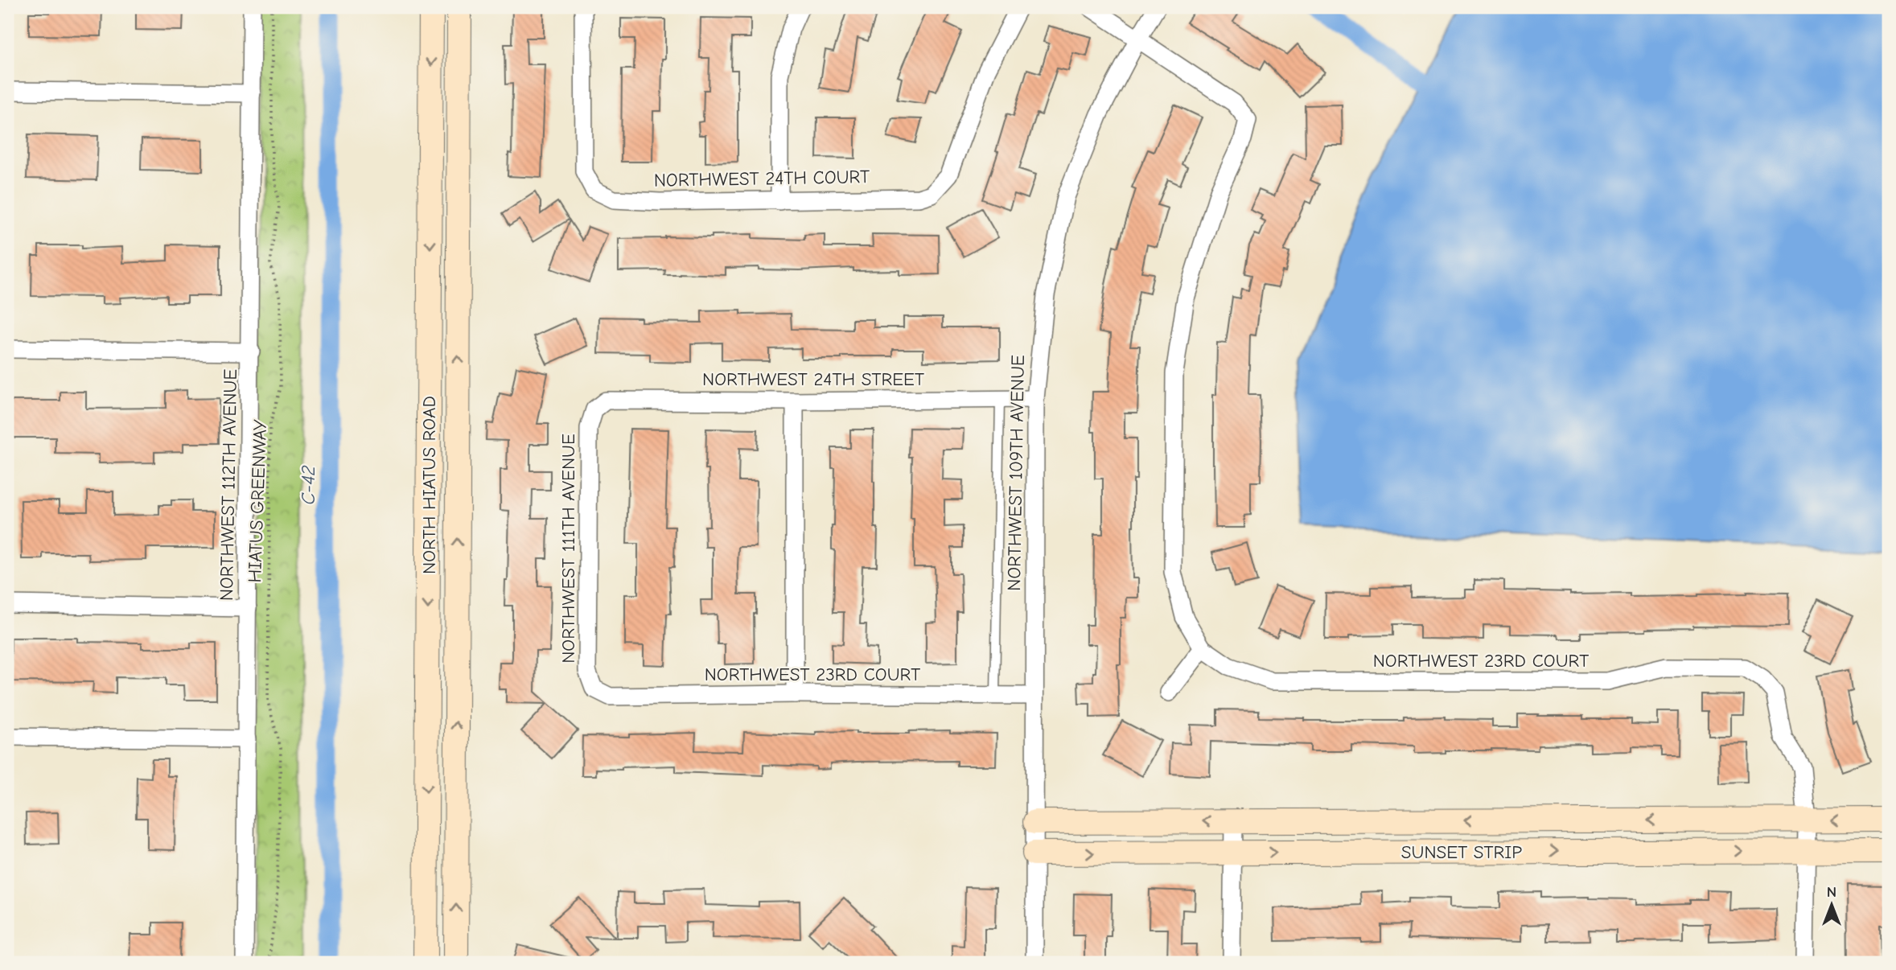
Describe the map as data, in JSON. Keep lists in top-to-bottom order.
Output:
{
  "streets": {
    "main road": ["NORTH HIATUS ROAD", "SUNSET STRIP"],
    "street": [
      "NORTHWEST 24TH COURT",
      "NORTHWEST 24TH STREET",
      "NORTHWEST 109TH AVENUE",
      "NORTHWEST 112TH AVENUE",
      "NORTHWEST 111TH AVENUE",
      "NORTHWEST 23RD COURT"
    ],
    "path": ["HIATUS GREENWAY"]
  },
  "crossings": [
    ["NORTHWEST 24TH STREET", "NORTHWEST 109TH AVENUE"],
    ["NORTHWEST 24TH STREET", "NORTHWEST 111TH AVENUE"],
    ["NORTHWEST 109TH AVENUE", "NORTHWEST 23RD COURT"],
    ["NORTHWEST 109TH AVENUE", "SUNSET STRIP"],
    ["NORTHWEST 111TH AVENUE", "NORTHWEST 23RD COURT"],
    ["NORTHWEST 23RD COURT", "SUNSET STRIP"]
  ],
  "water": ["C-42"],
  "north": "top"
}
